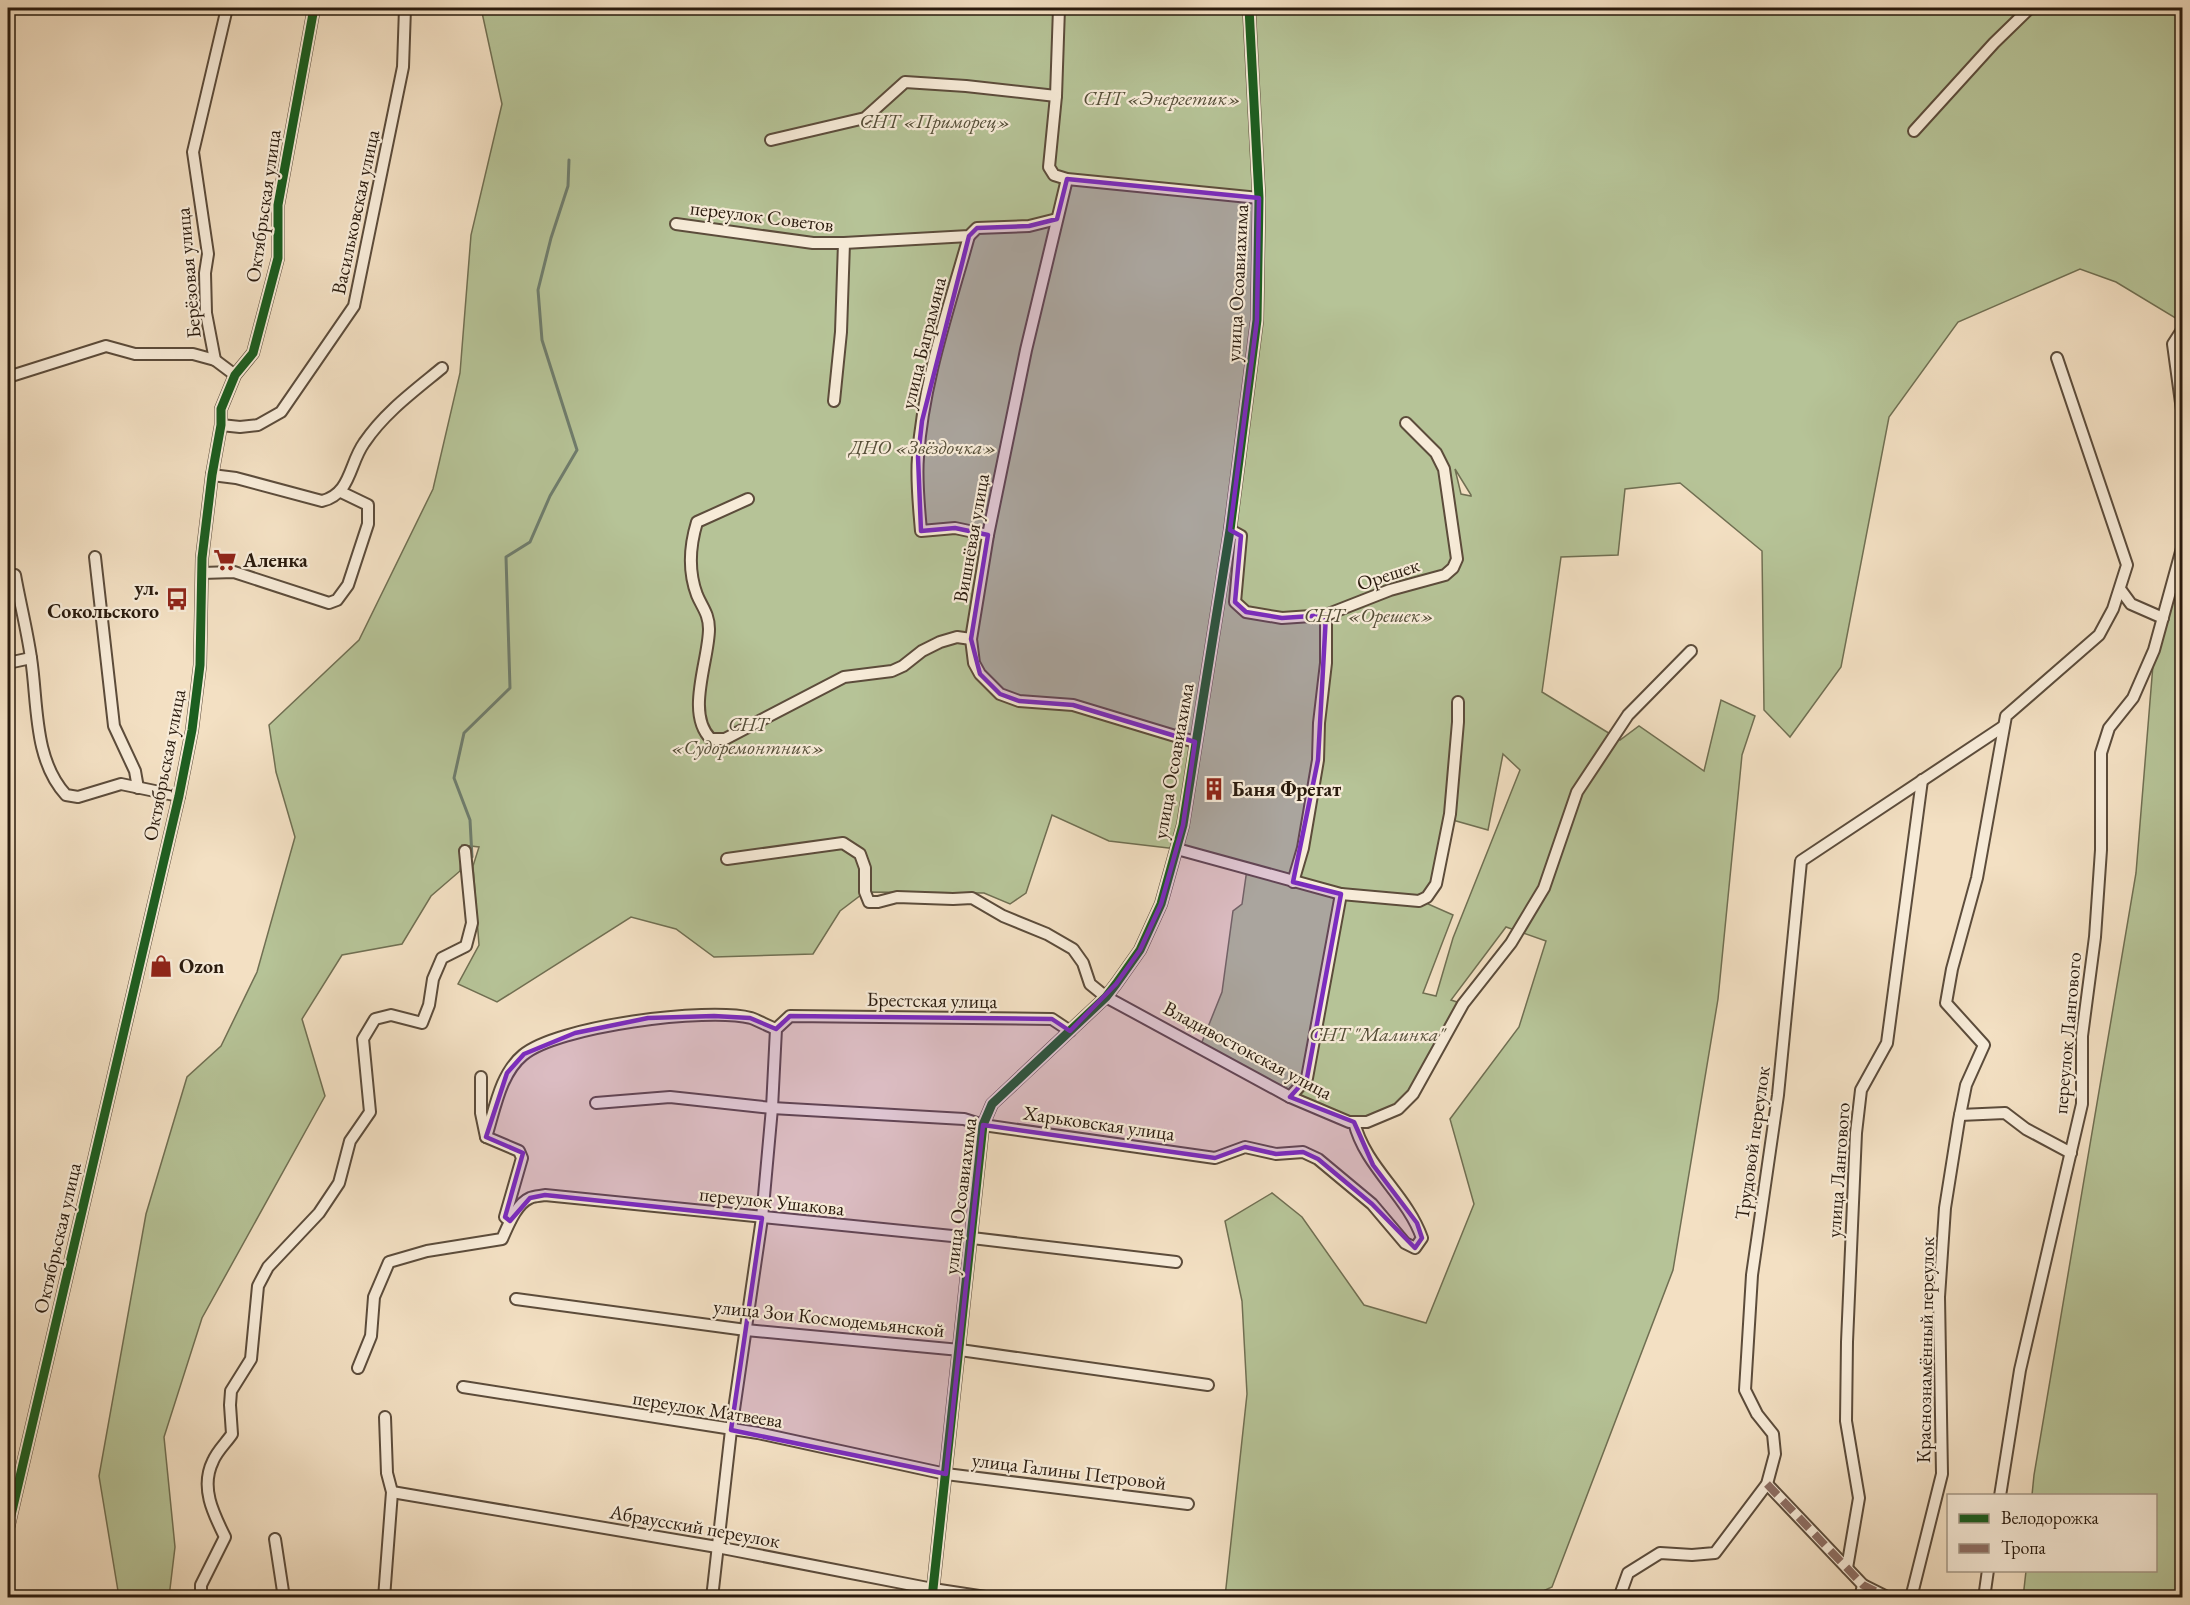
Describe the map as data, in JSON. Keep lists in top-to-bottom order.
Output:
{
  "streets": {
    "street": [
      "Октябрьская улица",
      "Васильковская улица",
      "переулок Советов",
      "Берёзовая улица",
      "улица Осоавиахима",
      "улица Баграмяна",
      "Вишнёвая улица",
      "Орешек",
      "Брестская улица",
      "переулок Лангового",
      "Владивостокская улица",
      "Харьковская улица",
      "Трудовой переулок",
      "улица Лангового",
      "переулок Ушакова",
      "улица Зои Космодемьянской",
      "Краснознамённый переулок",
      "переулок Матвеева",
      "улица Галины Петровой",
      "Абраусский переулок"
    ]
  },
  "crossings": [
    ["Октябрьская улица", "Васильковская улица"],
    ["переулок Советов", "улица Баграмяна"],
    ["переулок Советов", "Вишнёвая улица"],
    ["улица Осоавиахима", "Вишнёвая улица"],
    ["улица Осоавиахима", "Орешек"],
    ["улица Осоавиахима", "Брестская улица"],
    ["улица Осоавиахима", "Владивостокская улица"],
    ["улица Осоавиахима", "Харьковская улица"],
    ["улица Осоавиахима", "переулок Ушакова"],
    ["улица Осоавиахима", "улица Зои Космодемьянской"],
    ["улица Осоавиахима", "переулок Матвеева"],
    ["улица Осоавиахима", "улица Галины Петровой"],
    ["улица Осоавиахима", "Абраусский переулок"],
    ["улица Баграмяна", "Вишнёвая улица"],
    ["Владивостокская улица", "Харьковская улица"],
    ["Трудовой переулок", "улица Лангового"],
    ["Трудовой переулок", "Краснознамённый переулок"],
    ["переулок Матвеева", "улица Галины Петровой"]
  ],
  "parks": [
    "СНТ «Энергетик»",
    "СНТ «Приморец»",
    "ДНО «Звёздочка»",
    "СНТ «Орешек»",
    "СНТ «Судоремонтник»",
    "СНТ \"Малинка\""
  ],
  "places": {
    "supermarket": ["Аленка"],
    "bus stop": ["ул. Сокольского"],
    "building": ["Баня Фрегат"],
    "shop": ["Ozon"]
  },
  "legend": ["Велодорожка", "Тропа"]
}
